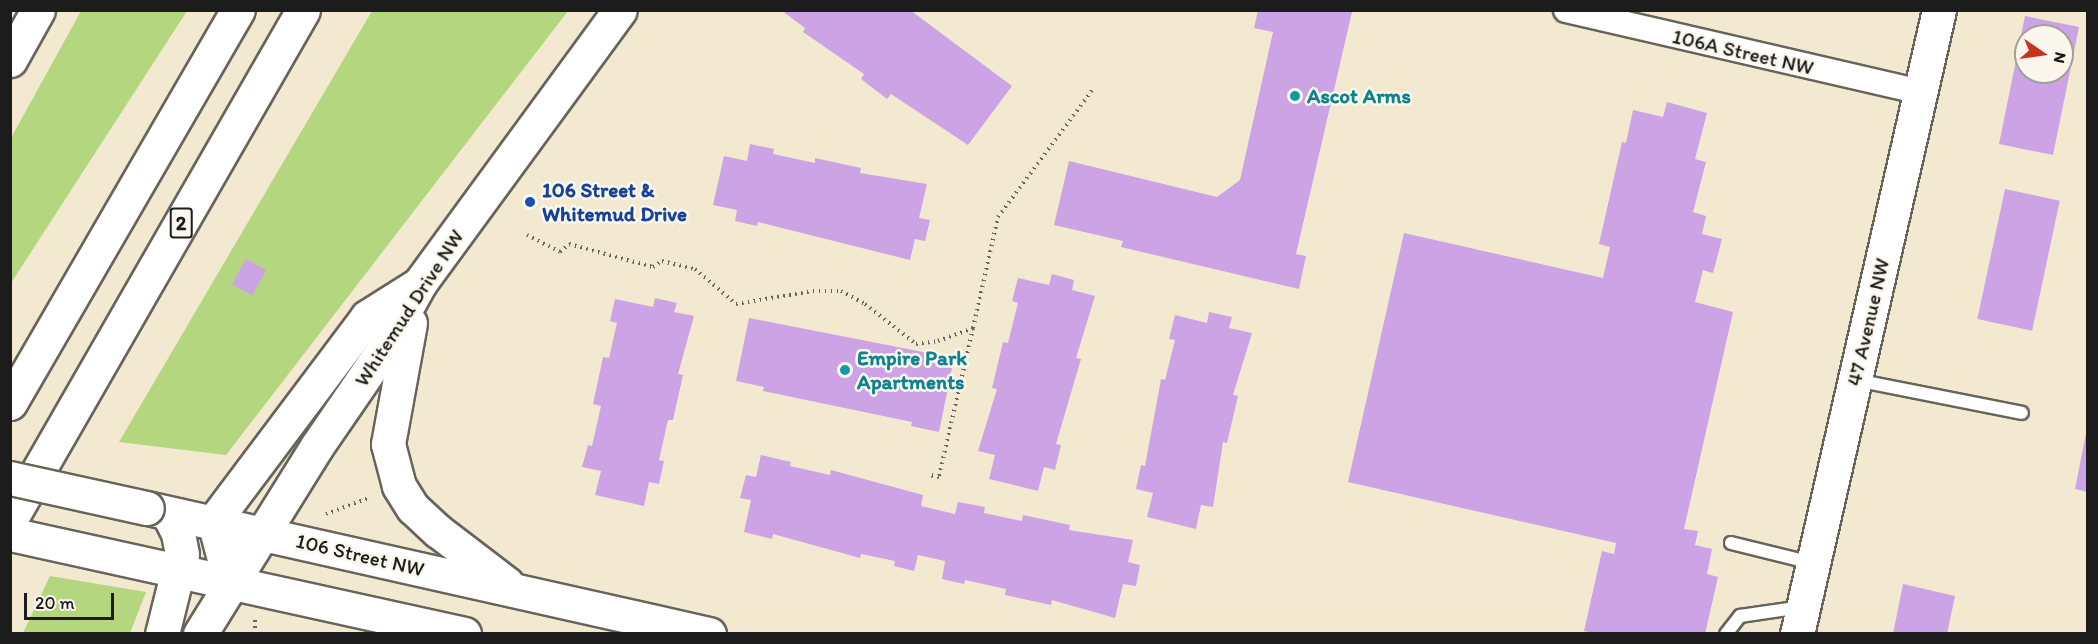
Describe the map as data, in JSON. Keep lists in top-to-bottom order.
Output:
{
  "streets": {
    "main road": [
      "2",
      "Whitemud Drive NW",
      "47 Avenue NW",
      "106 Street NW"
    ],
    "street": ["106A Street NW"]
  },
  "crossings": [
    ["106A Street NW", "47 Avenue NW"],
    ["Whitemud Drive NW", "106 Street NW"]
  ],
  "places": ["Ascot Arms", "106 Street & Whitemud Drive", "Empire Park Apartments"],
  "scale_bar": "20 m",
  "north": "right"
}
